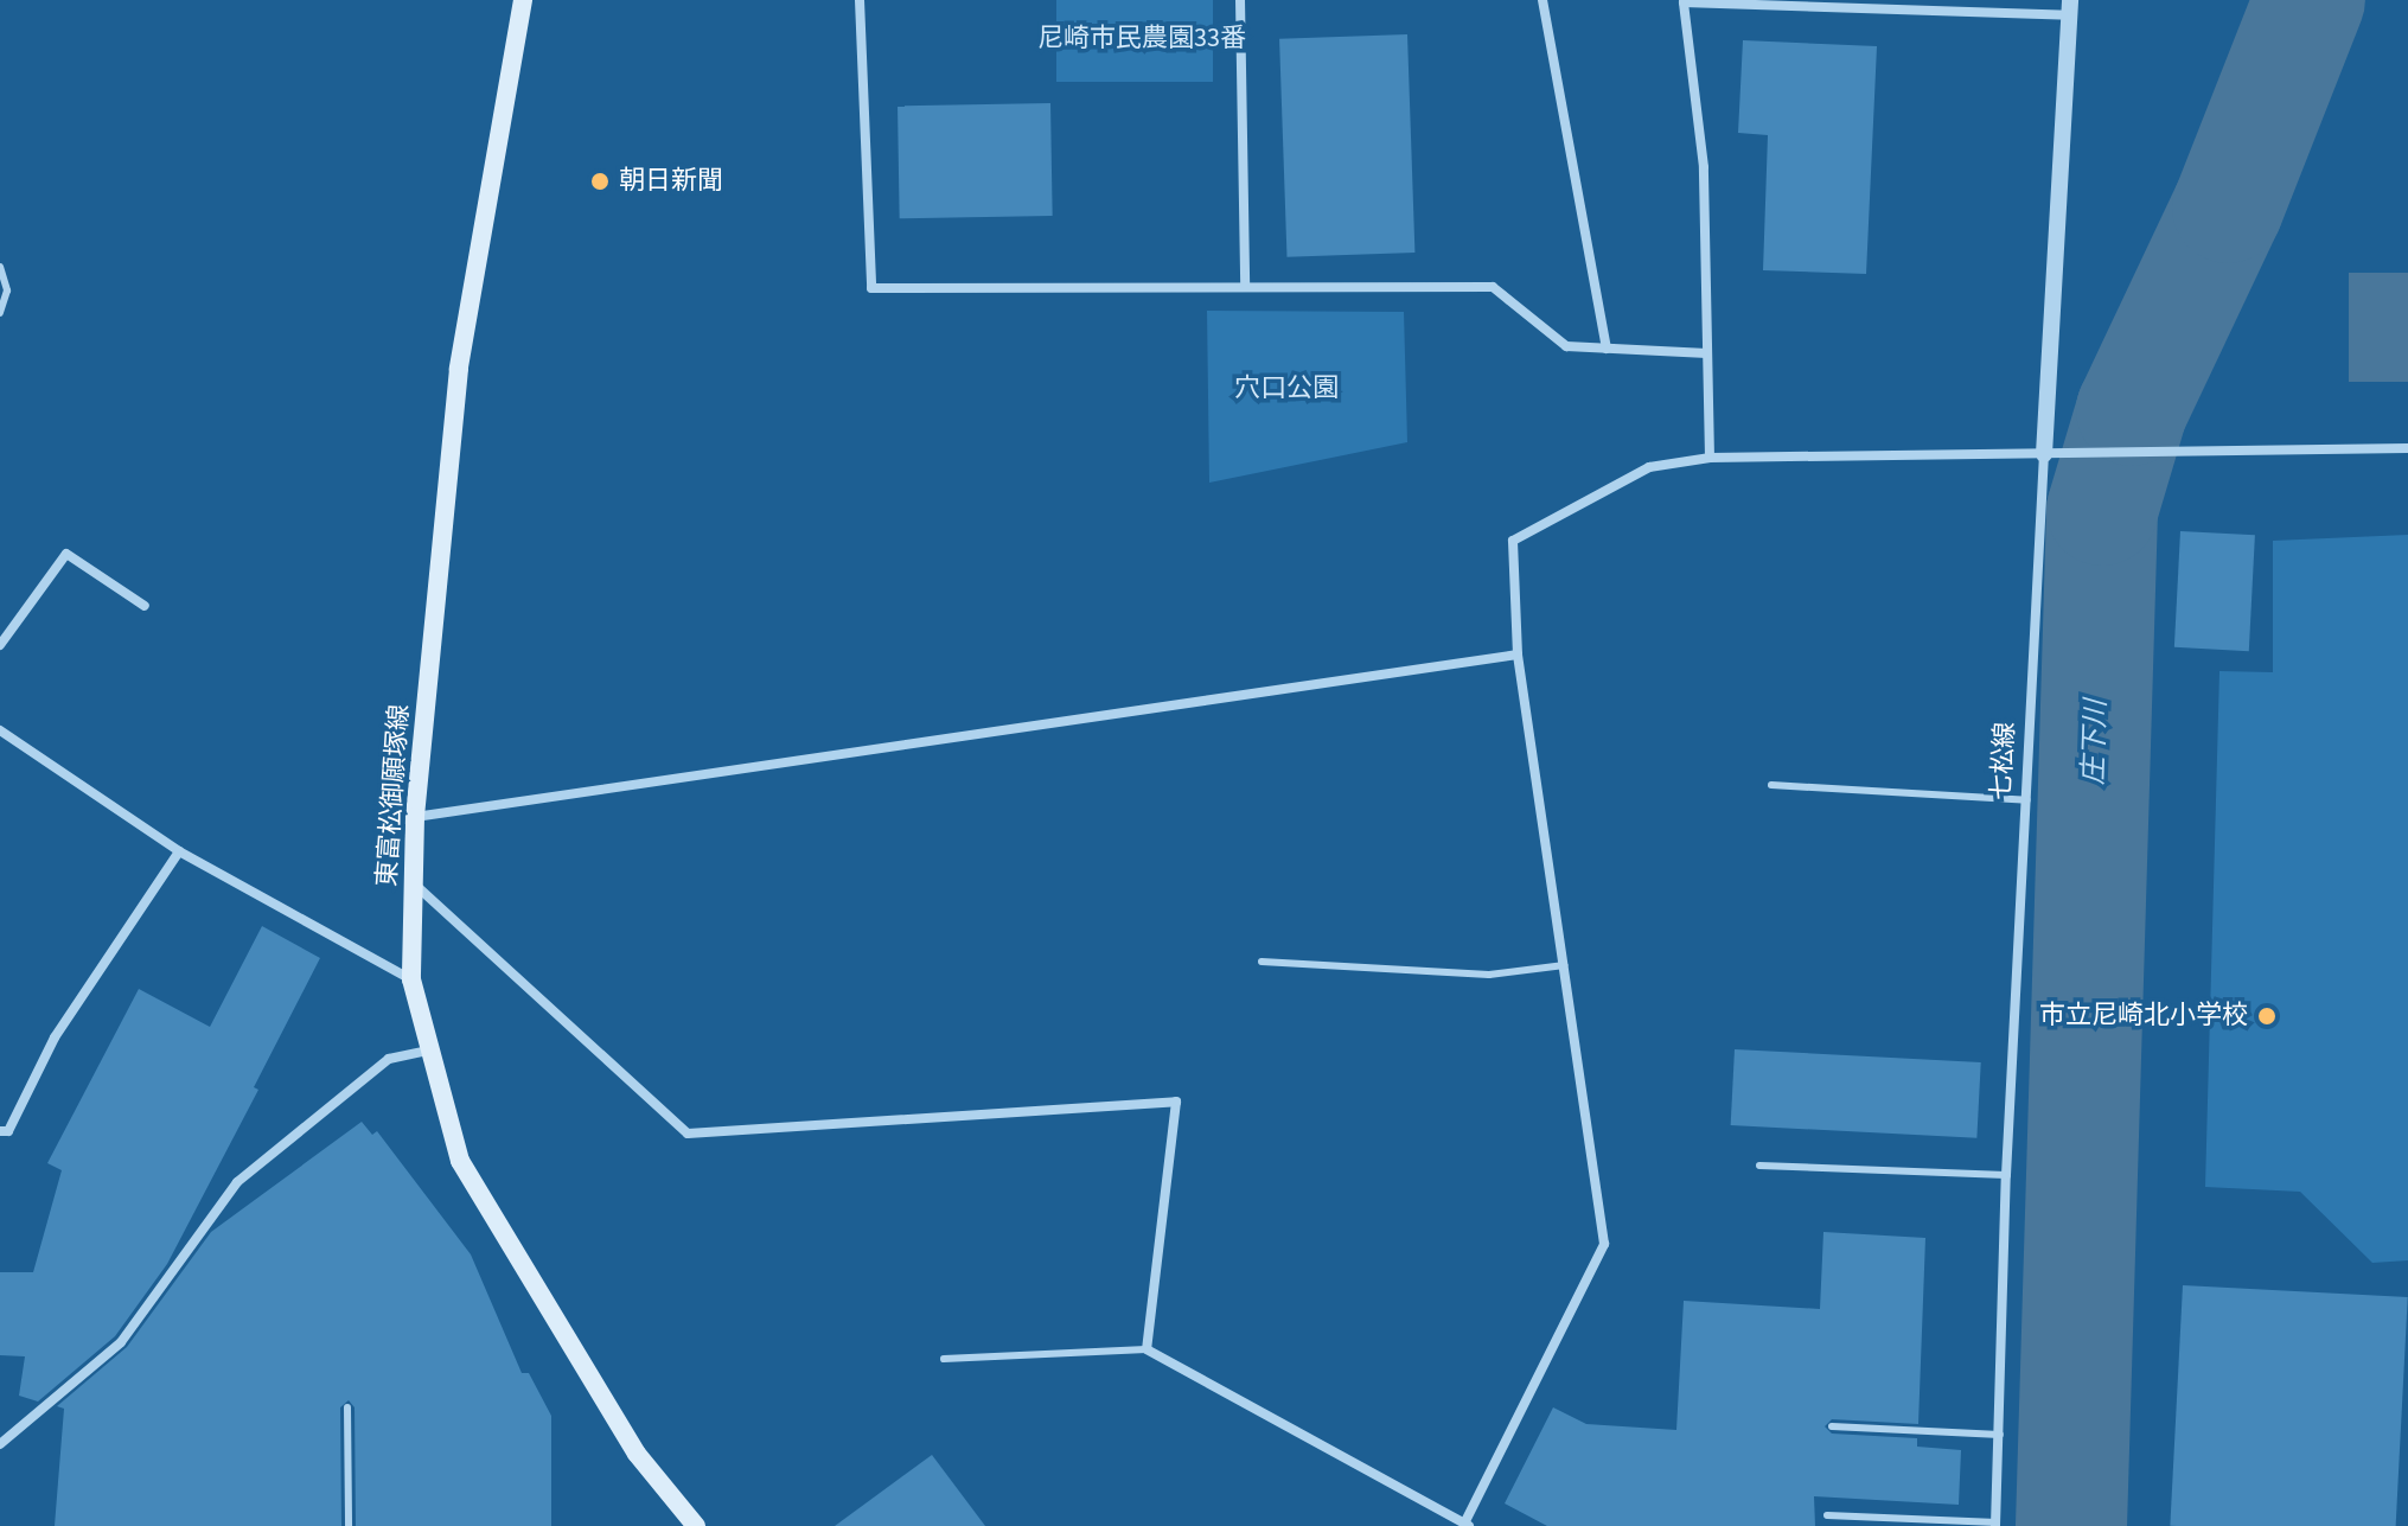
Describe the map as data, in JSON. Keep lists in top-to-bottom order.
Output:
{
  "streets": {
    "main road": ["東富松御願塚線"],
    "street": ["七松線"]
  },
  "water": ["庄下川"],
  "parks": ["尼崎市民農園33番", "穴口公園"],
  "places": ["朝日新聞", "市立尼崎北小学校"]
}
